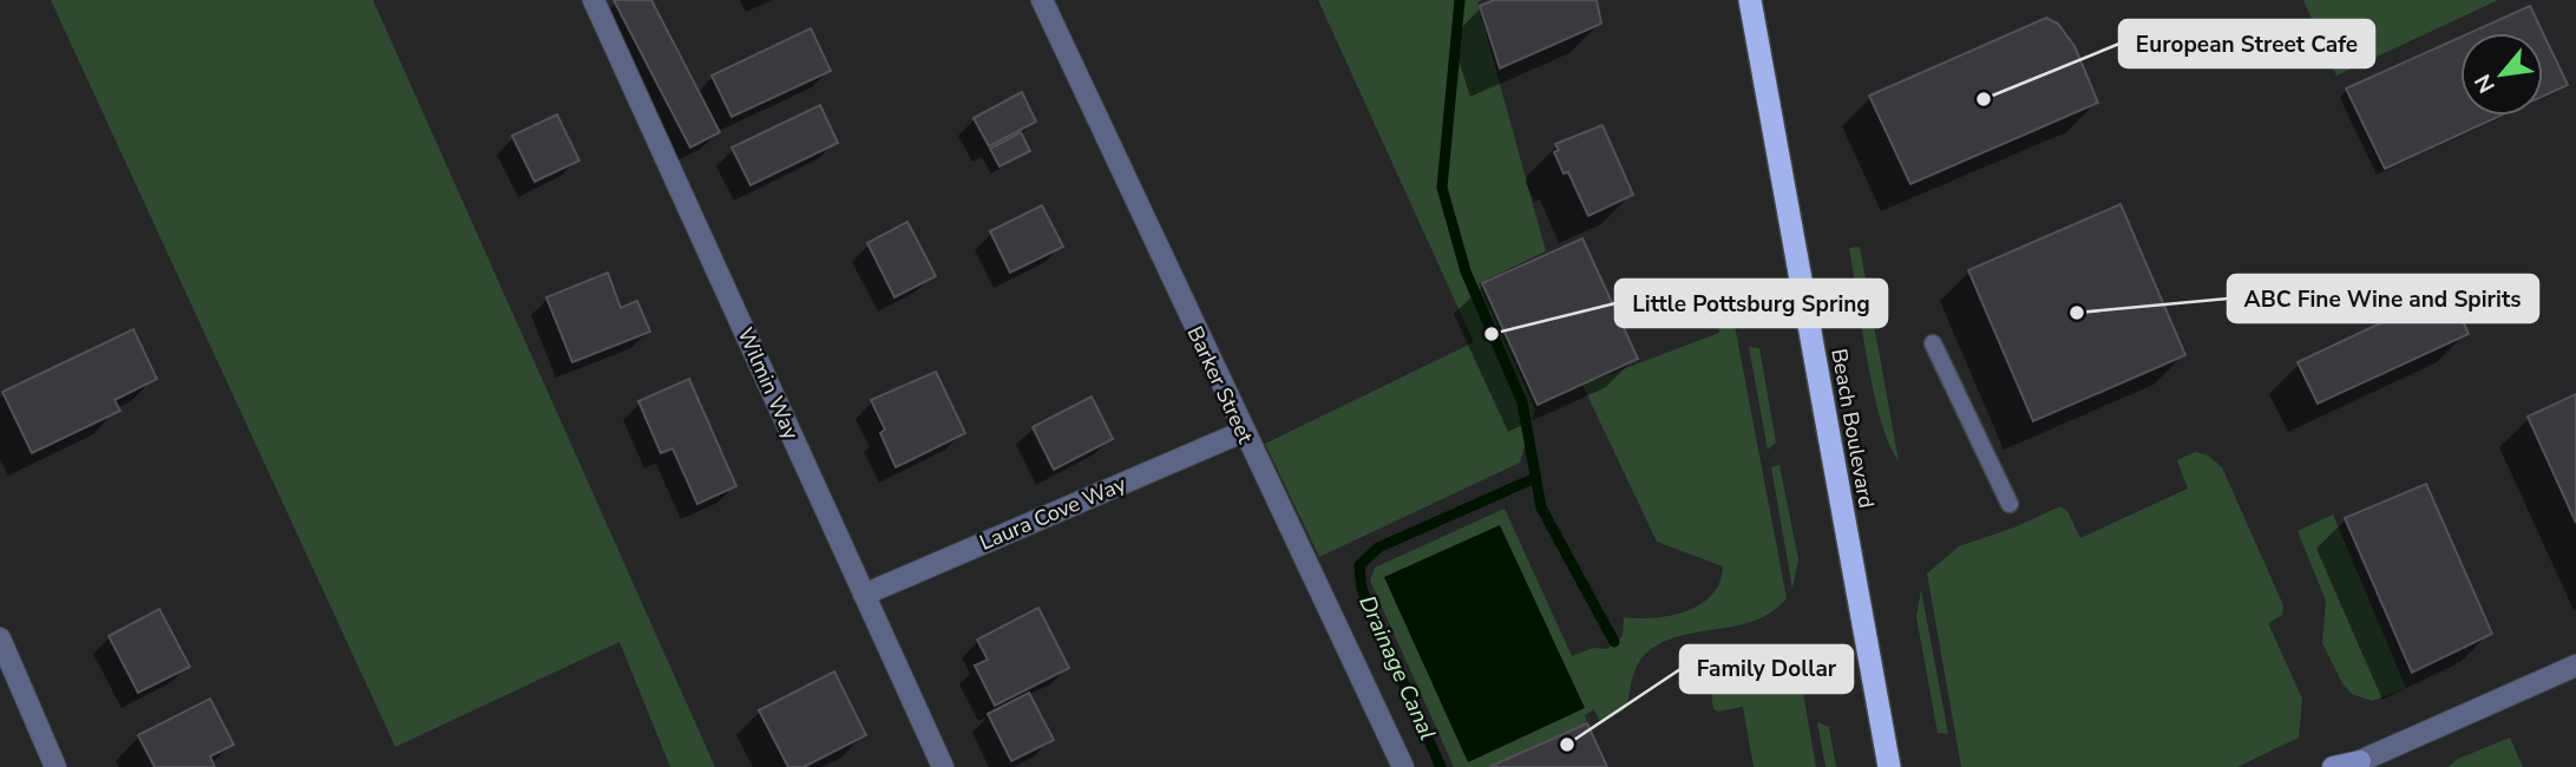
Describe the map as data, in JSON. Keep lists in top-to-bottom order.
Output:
{
  "streets": {
    "highway": ["Beach Boulevard"],
    "street": ["Wilmin Way", "Barker Street", "Laura Cove Way"]
  },
  "crossings": [
    ["Wilmin Way", "Laura Cove Way"],
    ["Barker Street", "Laura Cove Way"]
  ],
  "water": ["Drainage Canal"],
  "places": [
    "European Street Cafe",
    "ABC Fine Wine and Spirits",
    "Little Pottsburg Spring",
    "Family Dollar"
  ],
  "north": "bottom left"
}
